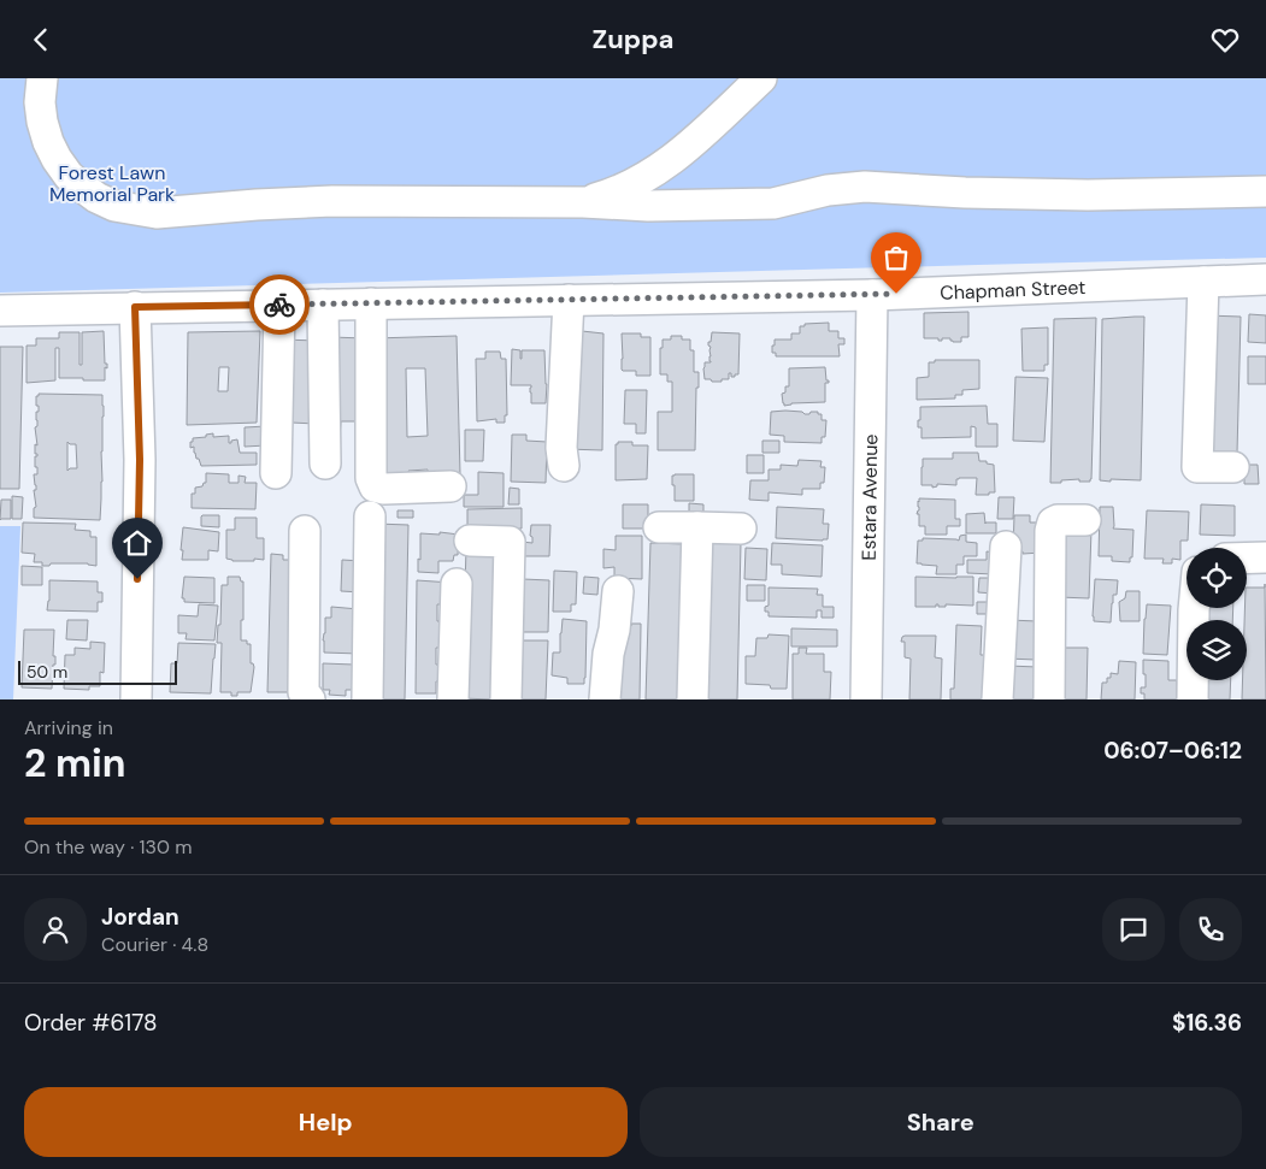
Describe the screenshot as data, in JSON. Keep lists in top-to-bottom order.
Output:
{
  "streets": {
    "street": ["Chapman Street", "Estara Avenue"]
  },
  "crossings": [
    ["Chapman Street", "Estara Avenue"]
  ],
  "parks": ["Forest Lawn Memorial Park"],
  "scale_bar": "50 m",
  "page": {
    "header": "Zuppa",
    "scale": "50 m",
    "heading": ["2 min", "Arriving in", "06:07–06:12"],
    "panel": [
      "Jordan",
      "Courier · 4.8",
      "Order #6178",
      "$16.36"
    ],
    "bar": "On the way · 130 m",
    "buttons": ["Help", "Share"]
  }
}
